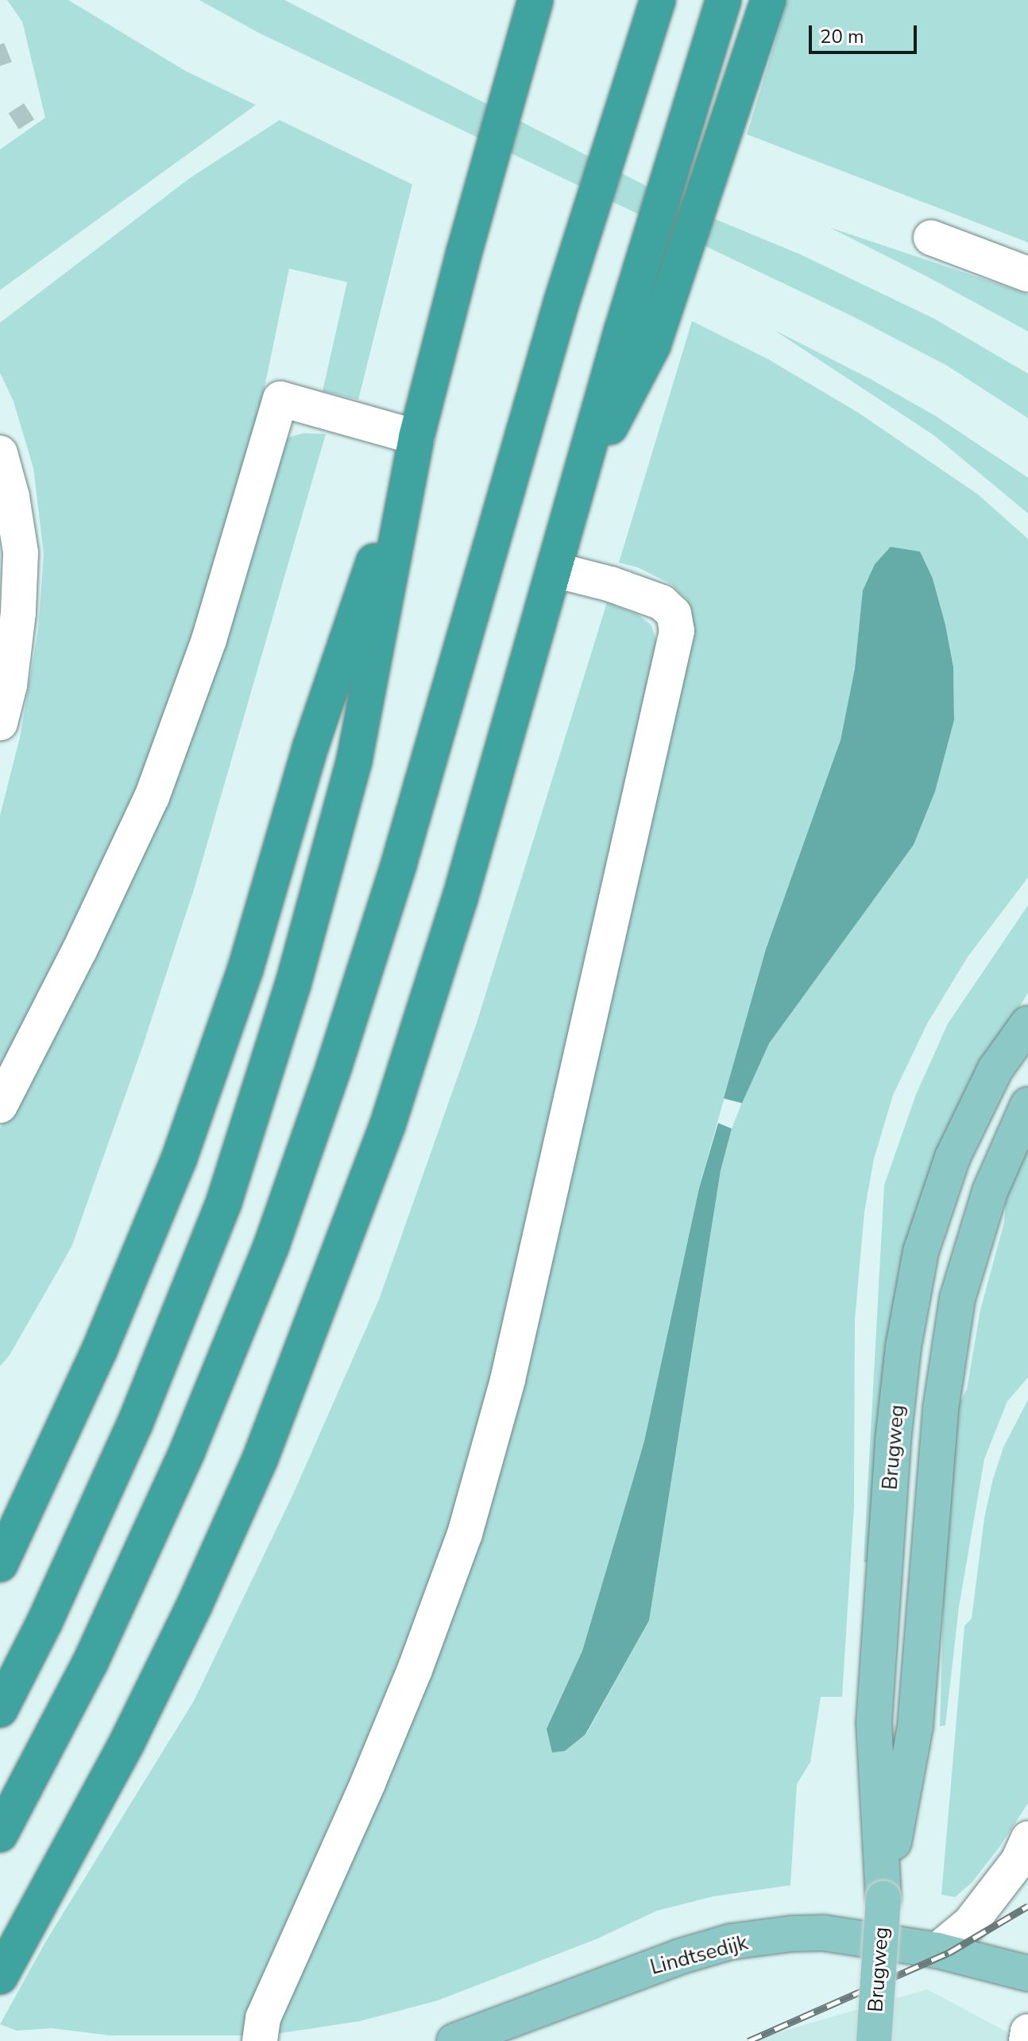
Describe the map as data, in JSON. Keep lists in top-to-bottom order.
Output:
{
  "streets": {
    "main road": ["Brugweg", "Lindtsedijk"]
  },
  "scale_bar": "20 m"
}
